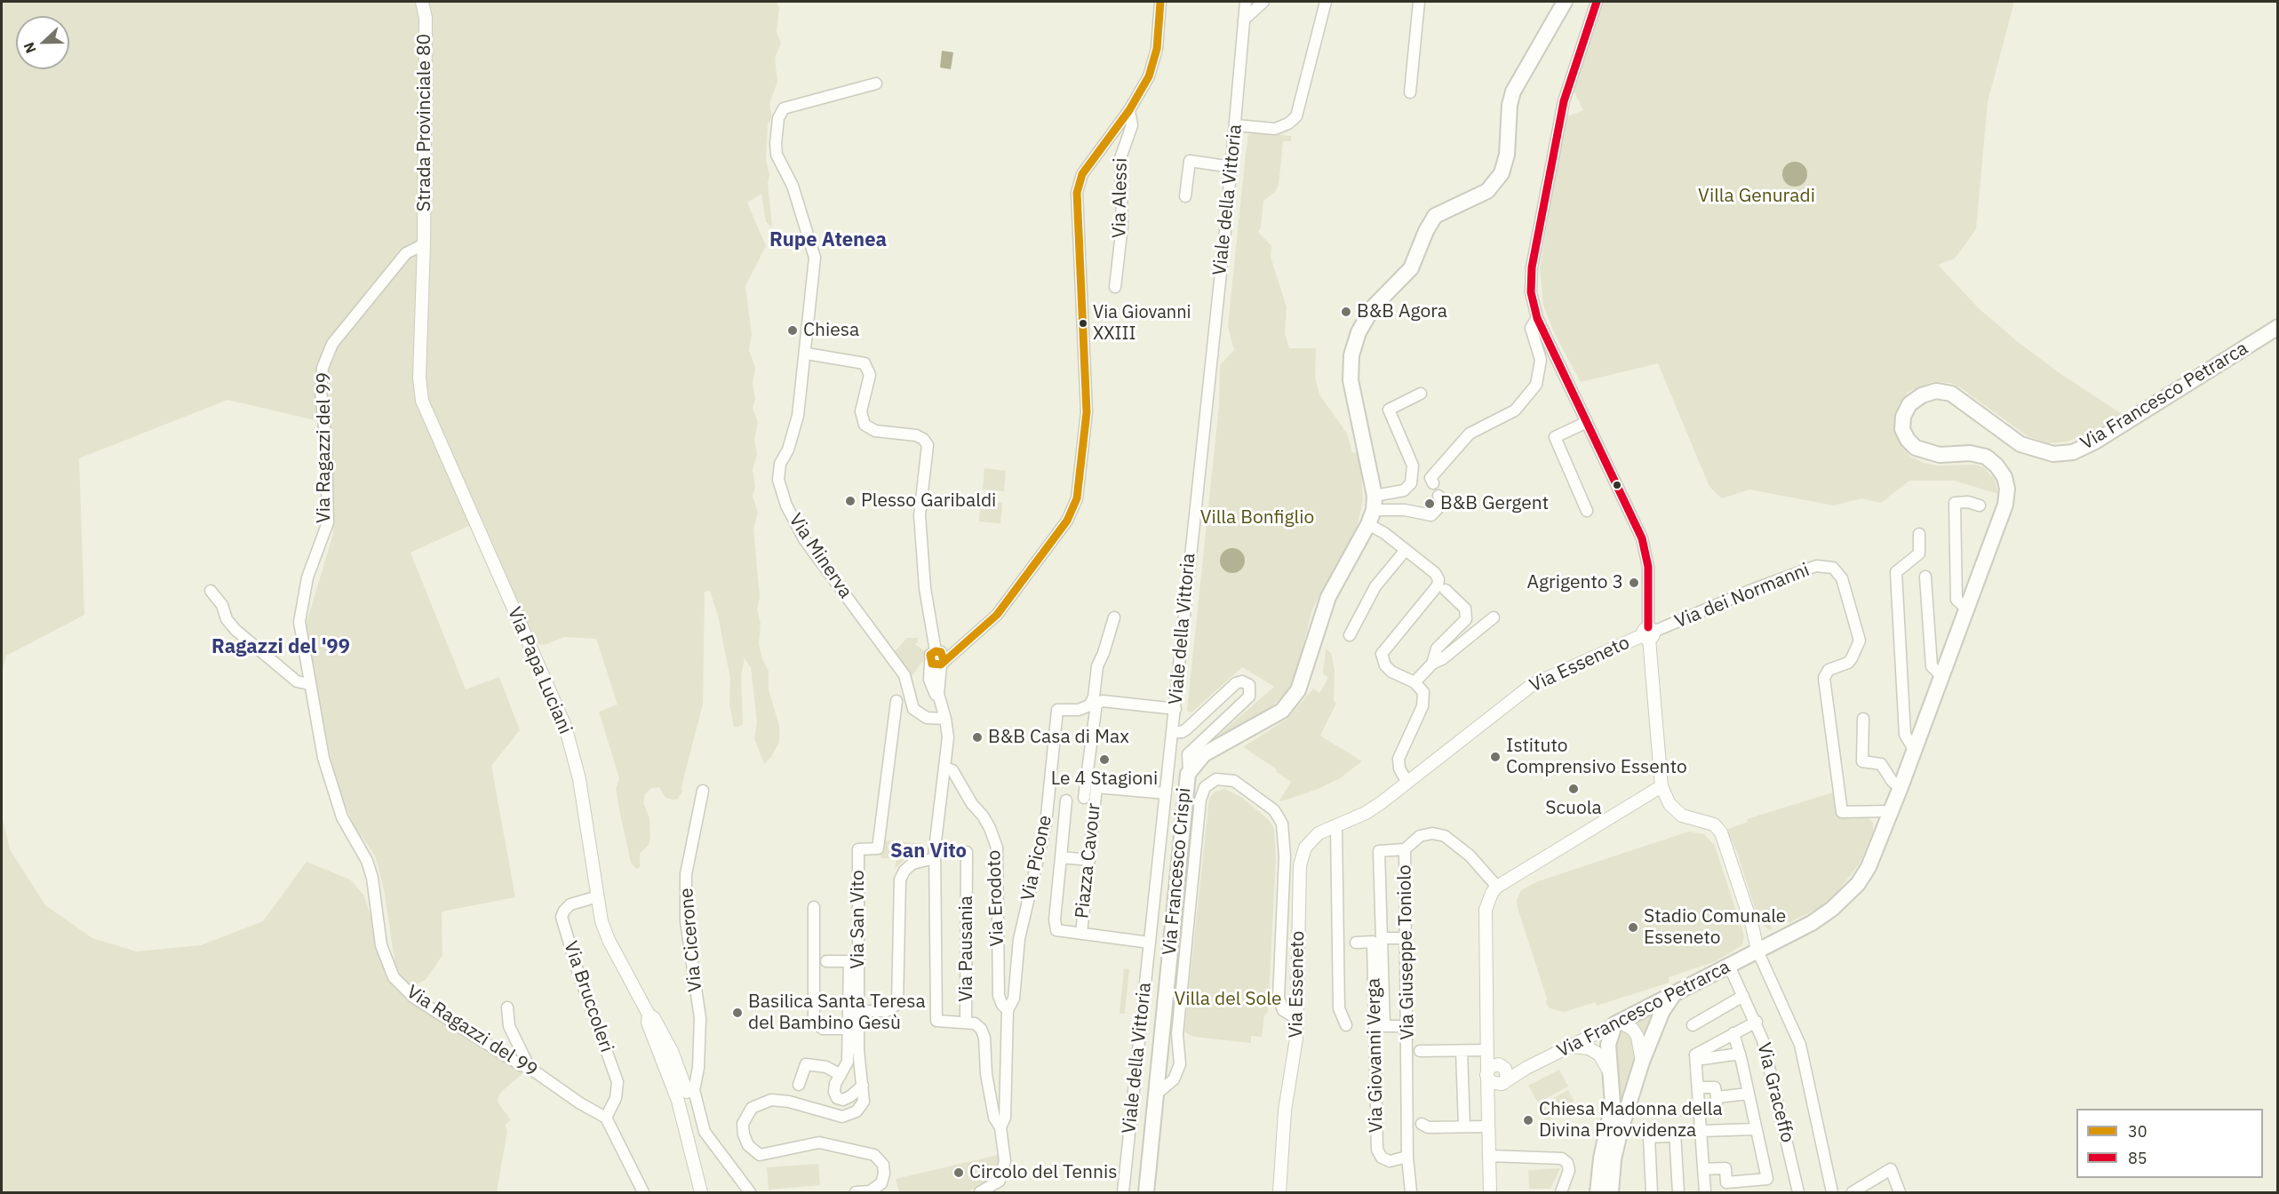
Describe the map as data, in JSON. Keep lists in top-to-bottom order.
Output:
{
  "streets": {
    "main road": ["Via Francesco Petrarca", "Via Francesco Crispi"],
    "street": [
      "Strada Provinciale 80",
      "Via Alessi",
      "Viale della Vittoria",
      "Via Ragazzi del 99",
      "Via Minerva",
      "Via dei Normanni",
      "Via Esseneto",
      "Via Papa Luciani",
      "Via Picone",
      "Piazza Cavour",
      "Via Erodoto",
      "Via San Vito",
      "Via Cicerone",
      "Via Pausania",
      "Via Giuseppe Toniolo",
      "Via Bruccoleri",
      "Via Giovanni Verga",
      "Via Graceffo"
    ]
  },
  "crossings": [
    ["Strada Provinciale 80", "Via Ragazzi del 99"],
    ["Strada Provinciale 80", "Via Papa Luciani"],
    ["Viale della Vittoria", "Piazza Cavour"],
    ["Via Francesco Petrarca", "Via dei Normanni"],
    ["Via Francesco Petrarca", "Via Graceffo"],
    ["Via Ragazzi del 99", "Via Papa Luciani"],
    ["Via Ragazzi del 99", "Via Bruccoleri"],
    ["Via dei Normanni", "Via Esseneto"],
    ["Via Papa Luciani", "Via Cicerone"],
    ["Via Papa Luciani", "Via Bruccoleri"],
    ["Via Picone", "Via Erodoto"],
    ["Via Giuseppe Toniolo", "Via Giovanni Verga"]
  ],
  "districts": ["Rupe Atenea", "Ragazzi del '99", "San Vito"],
  "parks": ["Villa Genuradi", "Villa Bonfiglio", "Villa del Sole"],
  "places": [
    "B&B Agora",
    "Via Giovanni XXIII",
    "Chiesa",
    "Plesso Garibaldi",
    "B&B Gergent",
    "Agrigento 3",
    "B&B Casa di Max",
    "Istituto Comprensivo Essento",
    "Le 4 Stagioni",
    "Scuola",
    "Stadio Comunale Esseneto",
    "Basilica Santa Teresa del Bambino Gesù",
    "Chiesa Madonna della Divina Provvidenza",
    "Circolo del Tennis"
  ],
  "lines": ["transit line 30", "transit line 85"],
  "legend": ["30", "85"],
  "north": "left"
}
